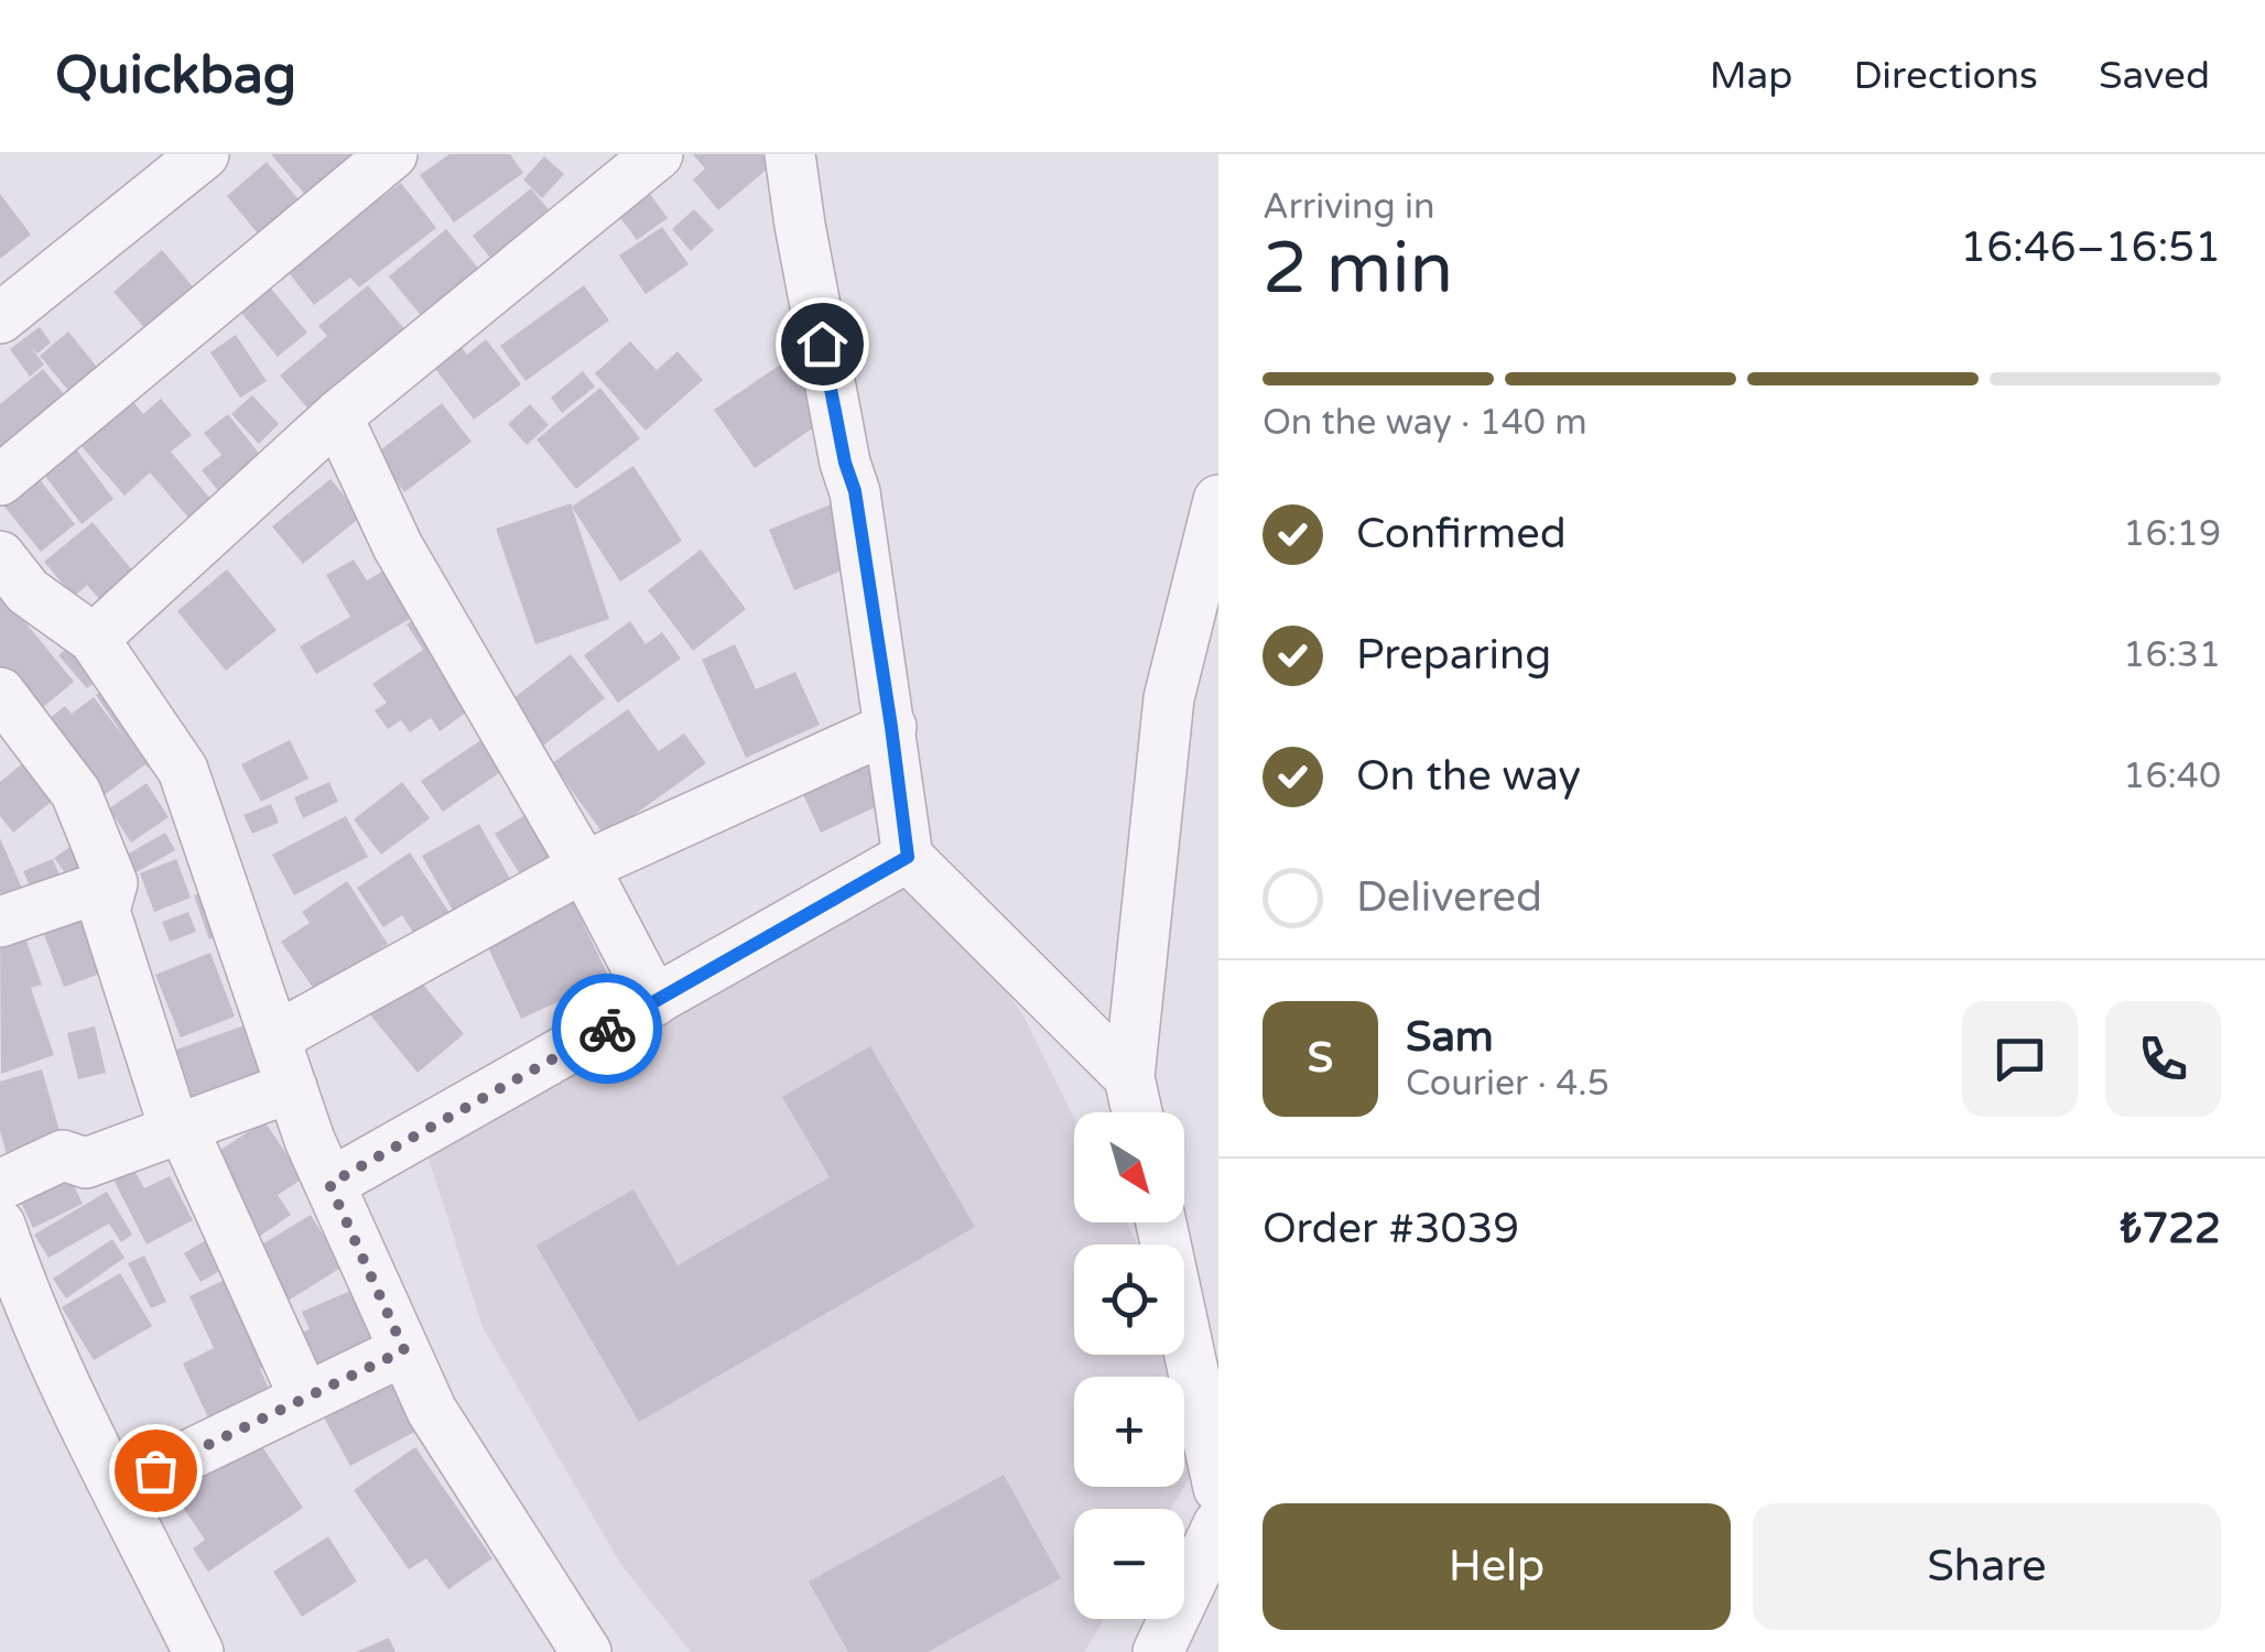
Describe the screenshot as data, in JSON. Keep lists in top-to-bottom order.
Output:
{
  "north": "bottom right",
  "page": {
    "header": "Quickbag",
    "nav": ["Map", "Directions", "Saved"],
    "heading": ["2 min", "Arriving in", "16:46–16:51"],
    "panel": [
      "Sam",
      "Courier · 4.5",
      "Order #3039",
      "₺722"
    ],
    "bar": "On the way · 140 m",
    "list": [
      ["Confirmed", "16:19"],
      ["Preparing", "16:31"],
      ["On the way", "16:40"],
      "Delivered"
    ],
    "round": "S",
    "map_buttons": ["+", "−"],
    "buttons": ["Help", "Share"]
  }
}
